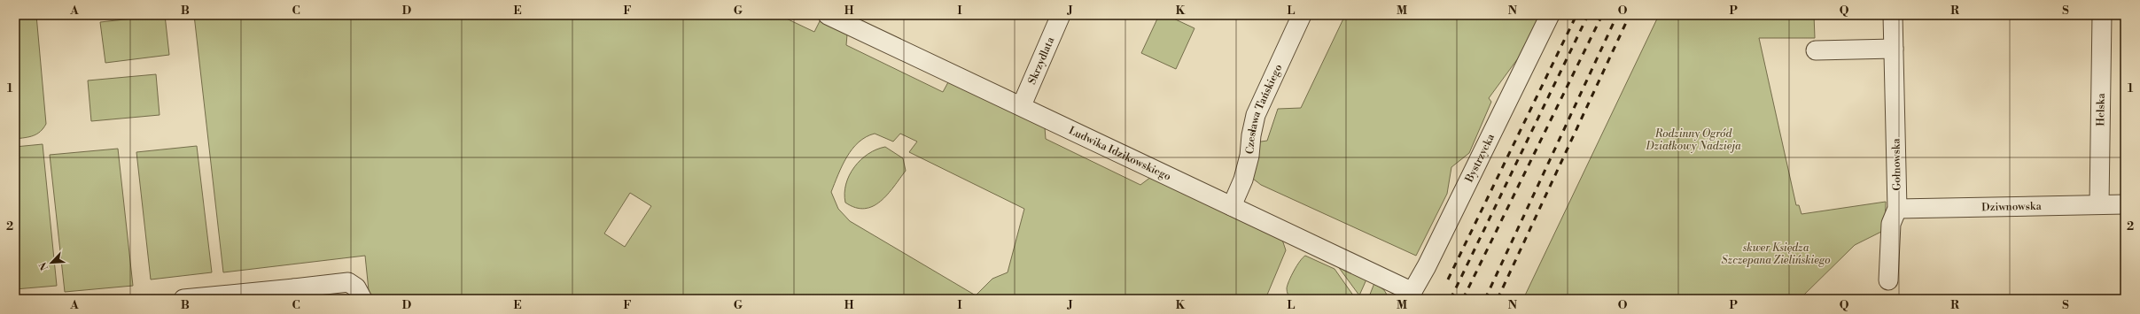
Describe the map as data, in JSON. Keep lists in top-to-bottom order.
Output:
{
  "streets": {
    "street": [
      "Skrzydlata",
      "Czesława Tańskiego",
      "Helska",
      "Ludwika Idzikowskiego",
      "Bystrzycka",
      "Gołnowska",
      "Dziwnowska"
    ]
  },
  "crossings": [
    ["Skrzydlata", "Ludwika Idzikowskiego"],
    ["Czesława Tańskiego", "Ludwika Idzikowskiego"],
    ["Helska", "Dziwnowska"],
    ["Ludwika Idzikowskiego", "Bystrzycka"],
    ["Gołnowska", "Dziwnowska"]
  ],
  "parks": ["Rodzinny Ogród Działkowy Nadzieja", "skwer Księdza Szczepana Zielińskiego"],
  "north": "bottom left",
  "grid": {
    "columns": [
      "A",
      "B",
      "C",
      "D",
      "E",
      "F",
      "G",
      "H",
      "I",
      "J",
      "K",
      "L",
      "M",
      "N",
      "O",
      "P",
      "Q",
      "R",
      "S"
    ],
    "rows": ["1", "2"]
  }
}
